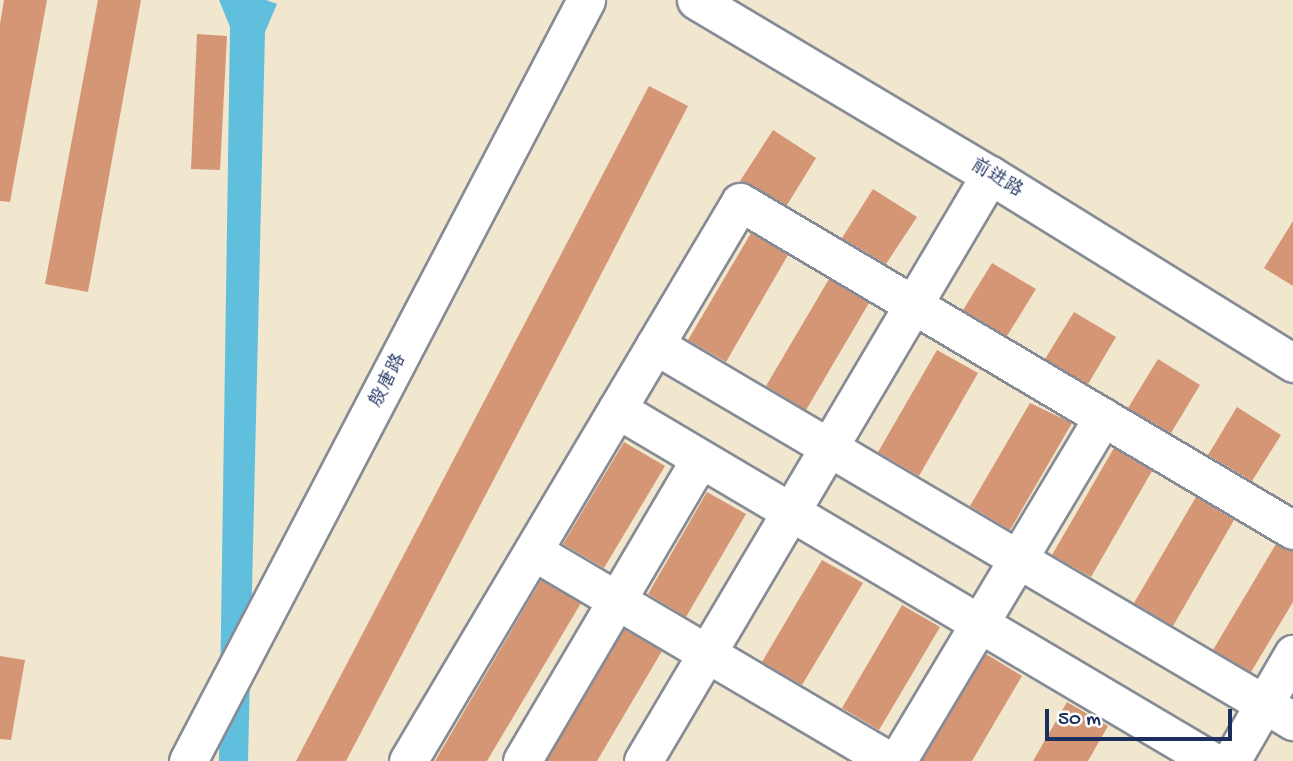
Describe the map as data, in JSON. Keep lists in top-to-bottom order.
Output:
{
  "streets": {
    "street": ["前进路", "殷唐路"]
  },
  "scale_bar": "50 m"
}
